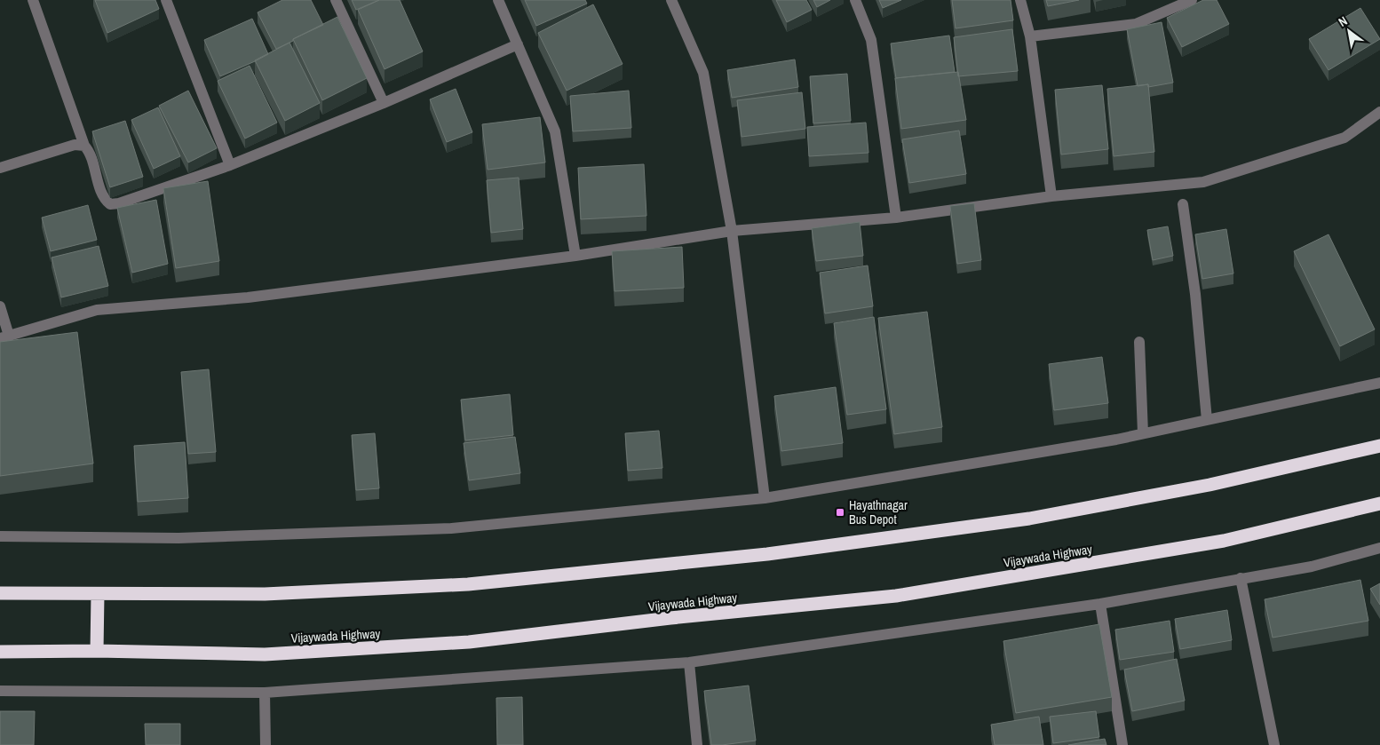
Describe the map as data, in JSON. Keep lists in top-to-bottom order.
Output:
{
  "streets": {
    "highway": ["Vijaywada Highway"]
  },
  "places": {
    "transit": ["Hayathnagar Bus Depot"]
  },
  "north": "top left"
}
